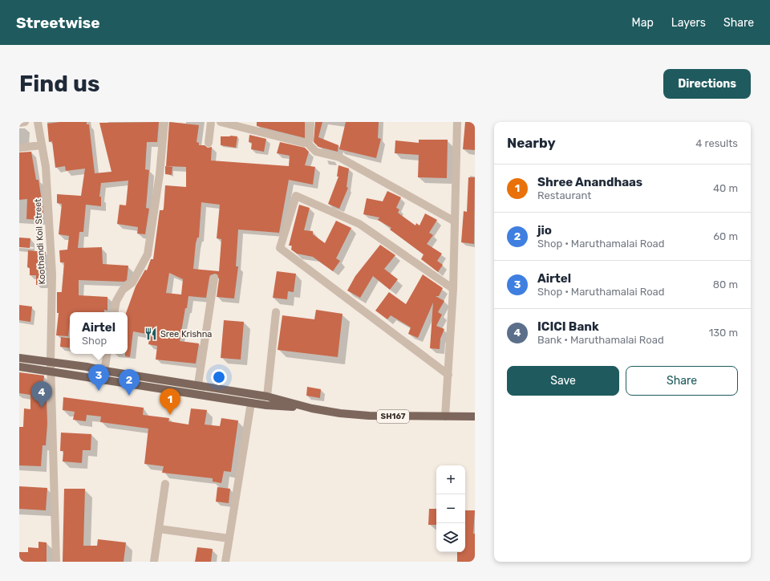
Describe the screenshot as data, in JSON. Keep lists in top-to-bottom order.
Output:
{
  "streets": {
    "main road": ["SH167"],
    "street": ["Koothandi Koil Street"]
  },
  "crossings": [
    ["Koothandi Koil Street", "SH167"]
  ],
  "places": {
    "restaurant": ["Sree Krishna"]
  },
  "page": {
    "header": "Streetwise",
    "nav": ["Map", "Layers", "Share"],
    "buttons": [
      "Directions",
      ["Save", "Share"]
    ],
    "title": "Find us",
    "heading": ["Nearby", "4 results"],
    "list": [
      {
        "mark": "1",
        "name": "Shree Anandhaas",
        "note": "Restaurant",
        "value": "40 m"
      },
      {
        "mark": "2",
        "name": "jio",
        "note": "Shop · Maruthamalai Road",
        "value": "60 m"
      },
      {
        "mark": "3",
        "name": "Airtel",
        "note": "Shop · Maruthamalai Road",
        "value": "80 m"
      },
      {
        "mark": "4",
        "name": "ICICI Bank",
        "note": "Bank · Maruthamalai Road",
        "value": "130 m"
      }
    ],
    "popup": ["Airtel", "Shop"],
    "pins": [
      "3",
      "2",
      "4",
      "1"
    ],
    "map_buttons": ["+", "−"]
  }
}
